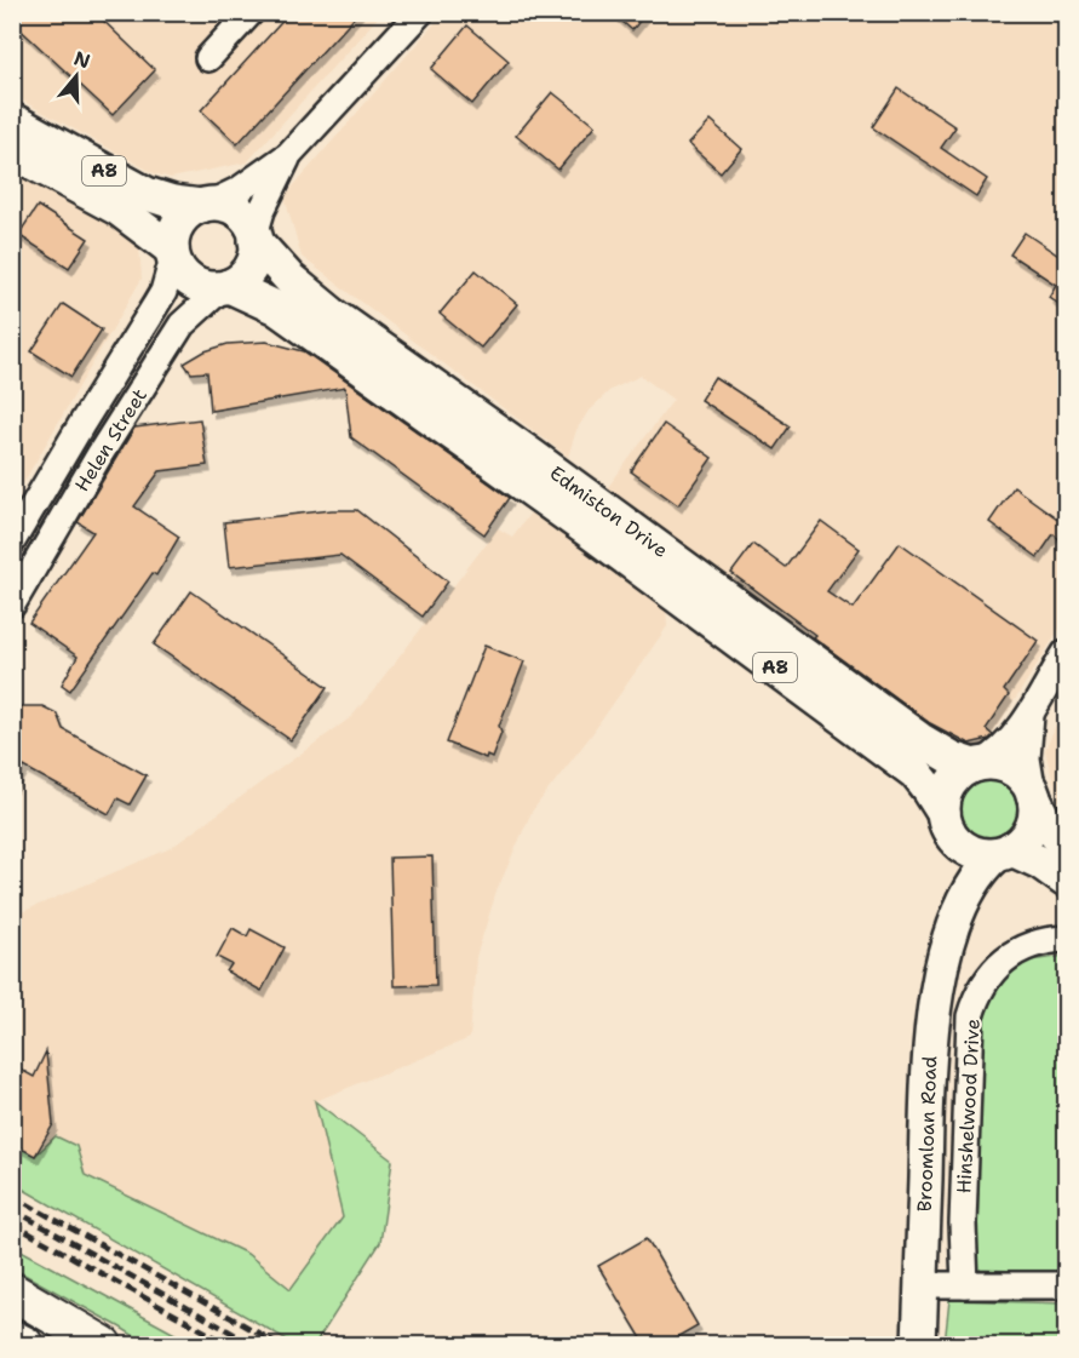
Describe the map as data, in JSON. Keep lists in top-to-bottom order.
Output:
{
  "streets": {
    "main road": ["A8", "Edmiston Drive", "Broomloan Road"],
    "street": ["Helen Street", "Hinshelwood Drive"]
  },
  "crossings": [
    ["A8", "Helen Street"],
    ["A8", "Edmiston Drive"],
    ["Helen Street", "Edmiston Drive"],
    ["Edmiston Drive", "Broomloan Road"]
  ],
  "north": "top"
}
